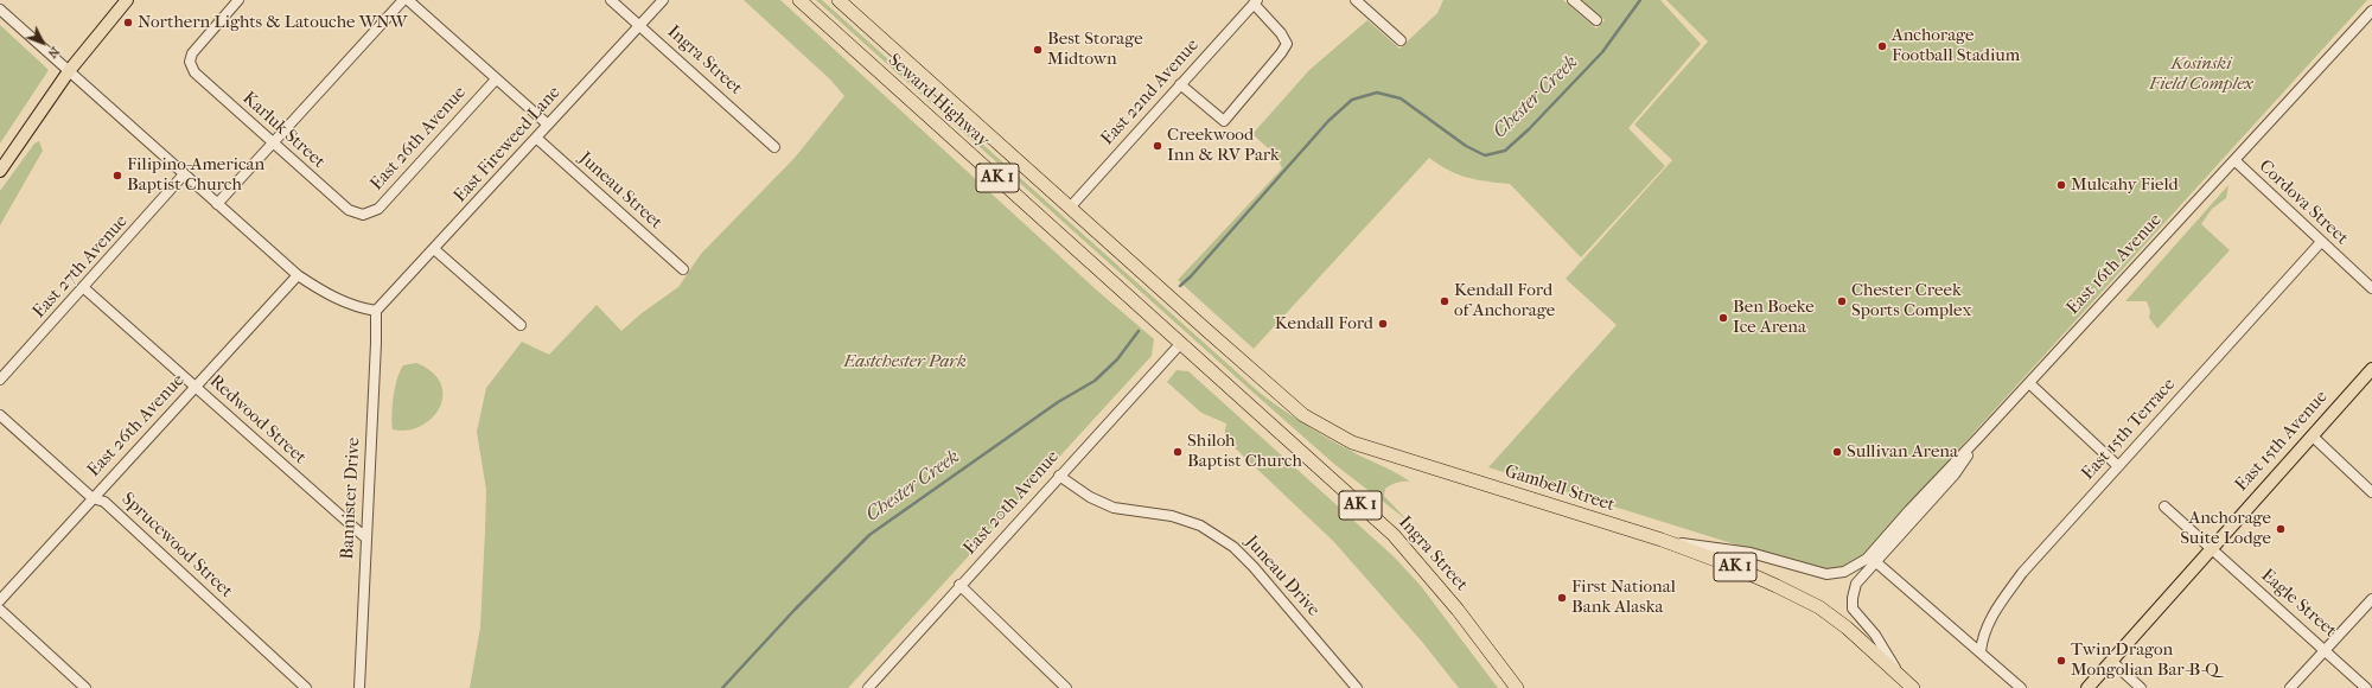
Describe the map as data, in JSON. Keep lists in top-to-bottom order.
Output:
{
  "streets": {
    "highway": [
      "Ingra Street",
      "Seward Highway",
      "AK 1",
      "Gambell Street"
    ],
    "main road": ["East 15th Avenue"],
    "street": [
      "East 22nd Avenue",
      "Karluk Street",
      "East 26th Avenue",
      "East Fireweed Lane",
      "Juneau Street",
      "Cordova Street",
      "East 16th Avenue",
      "East 27th Avenue",
      "Redwood Street",
      "East 15th Terrace",
      "Bannister Drive",
      "East 20th Avenue",
      "Sprucewood Street",
      "Juneau Drive",
      "Eagle Street"
    ]
  },
  "crossings": [
    ["Ingra Street", "Seward Highway"],
    ["Ingra Street", "East Fireweed Lane"],
    ["Ingra Street", "East 20th Avenue"],
    ["East 22nd Avenue", "Seward Highway"],
    ["Seward Highway", "Gambell Street"],
    ["Seward Highway", "East 20th Avenue"],
    ["Karluk Street", "East 26th Avenue"],
    ["East 26th Avenue", "Redwood Street"],
    ["East 26th Avenue", "Sprucewood Street"],
    ["East Fireweed Lane", "Juneau Street"],
    ["East Fireweed Lane", "Bannister Drive"],
    ["Cordova Street", "East 16th Avenue"],
    ["Cordova Street", "East 15th Terrace"],
    ["East 16th Avenue", "Gambell Street"],
    ["East 27th Avenue", "Redwood Street"],
    ["Redwood Street", "Bannister Drive"],
    ["East 15th Avenue", "Eagle Street"],
    ["East 20th Avenue", "Juneau Drive"]
  ],
  "water": ["Chester Creek"],
  "parks": ["Kosinski Field Complex", "Eastchester Park"],
  "places": [
    "Northern Lights & Latouche WNW",
    "Anchorage Football Stadium",
    "Best Storage Midtown",
    "Creekwood Inn & RV Park",
    "Filipino-American Baptist Church",
    "Mulcahy Field",
    "Kendall Ford of Anchorage",
    "Chester Creek Sports Complex",
    "Ben Boeke Ice Arena",
    "Kendall Ford",
    "Shiloh Baptist Church",
    "Sullivan Arena",
    "Anchorage Suite Lodge",
    "First National Bank Alaska",
    "Twin Dragon Mongolian Bar-B-Q"
  ],
  "north": "bottom right"
}
